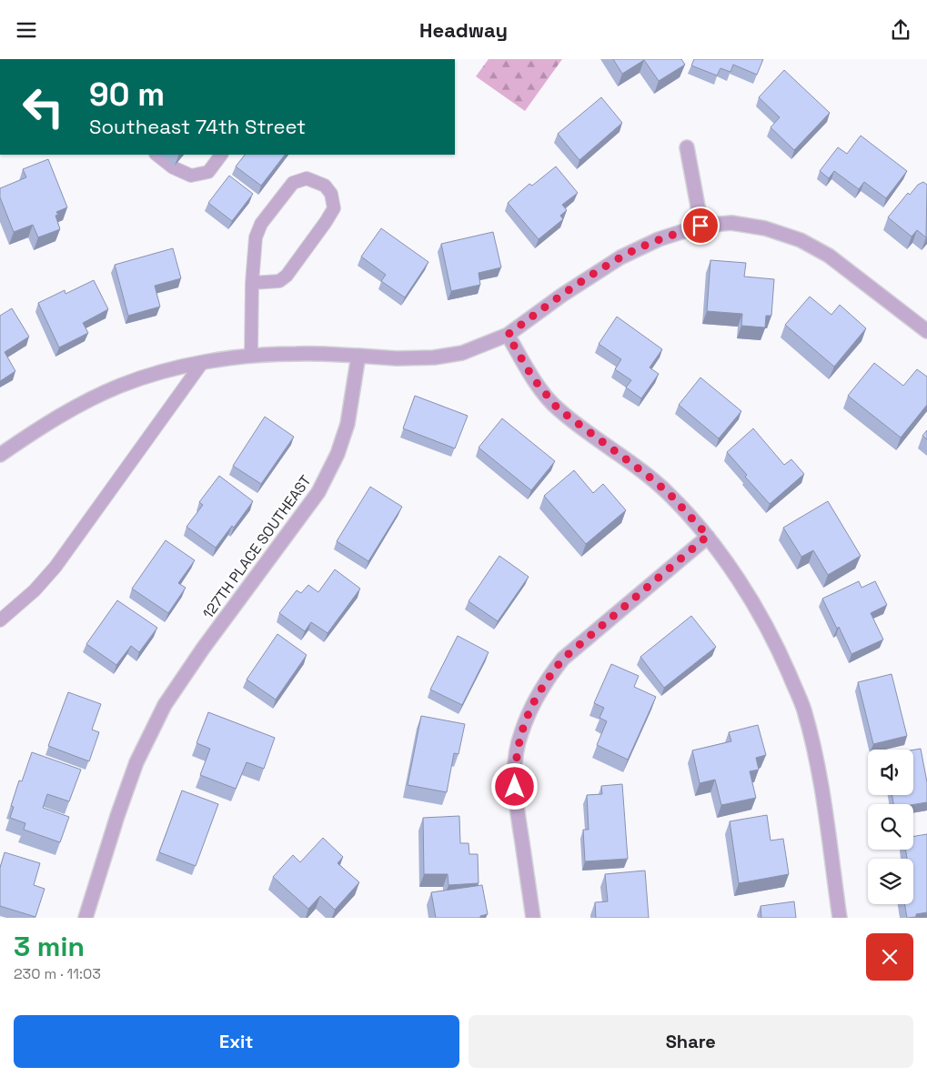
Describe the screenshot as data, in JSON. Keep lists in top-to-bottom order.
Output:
{
  "streets": {
    "street": ["127TH PLACE SOUTHEAST"]
  },
  "page": {
    "header": "Headway",
    "turn": ["90 m", "Southeast 74th Street"],
    "heading": ["3 min", "230 m · 11:03"],
    "buttons": ["Exit", "Share"]
  }
}
